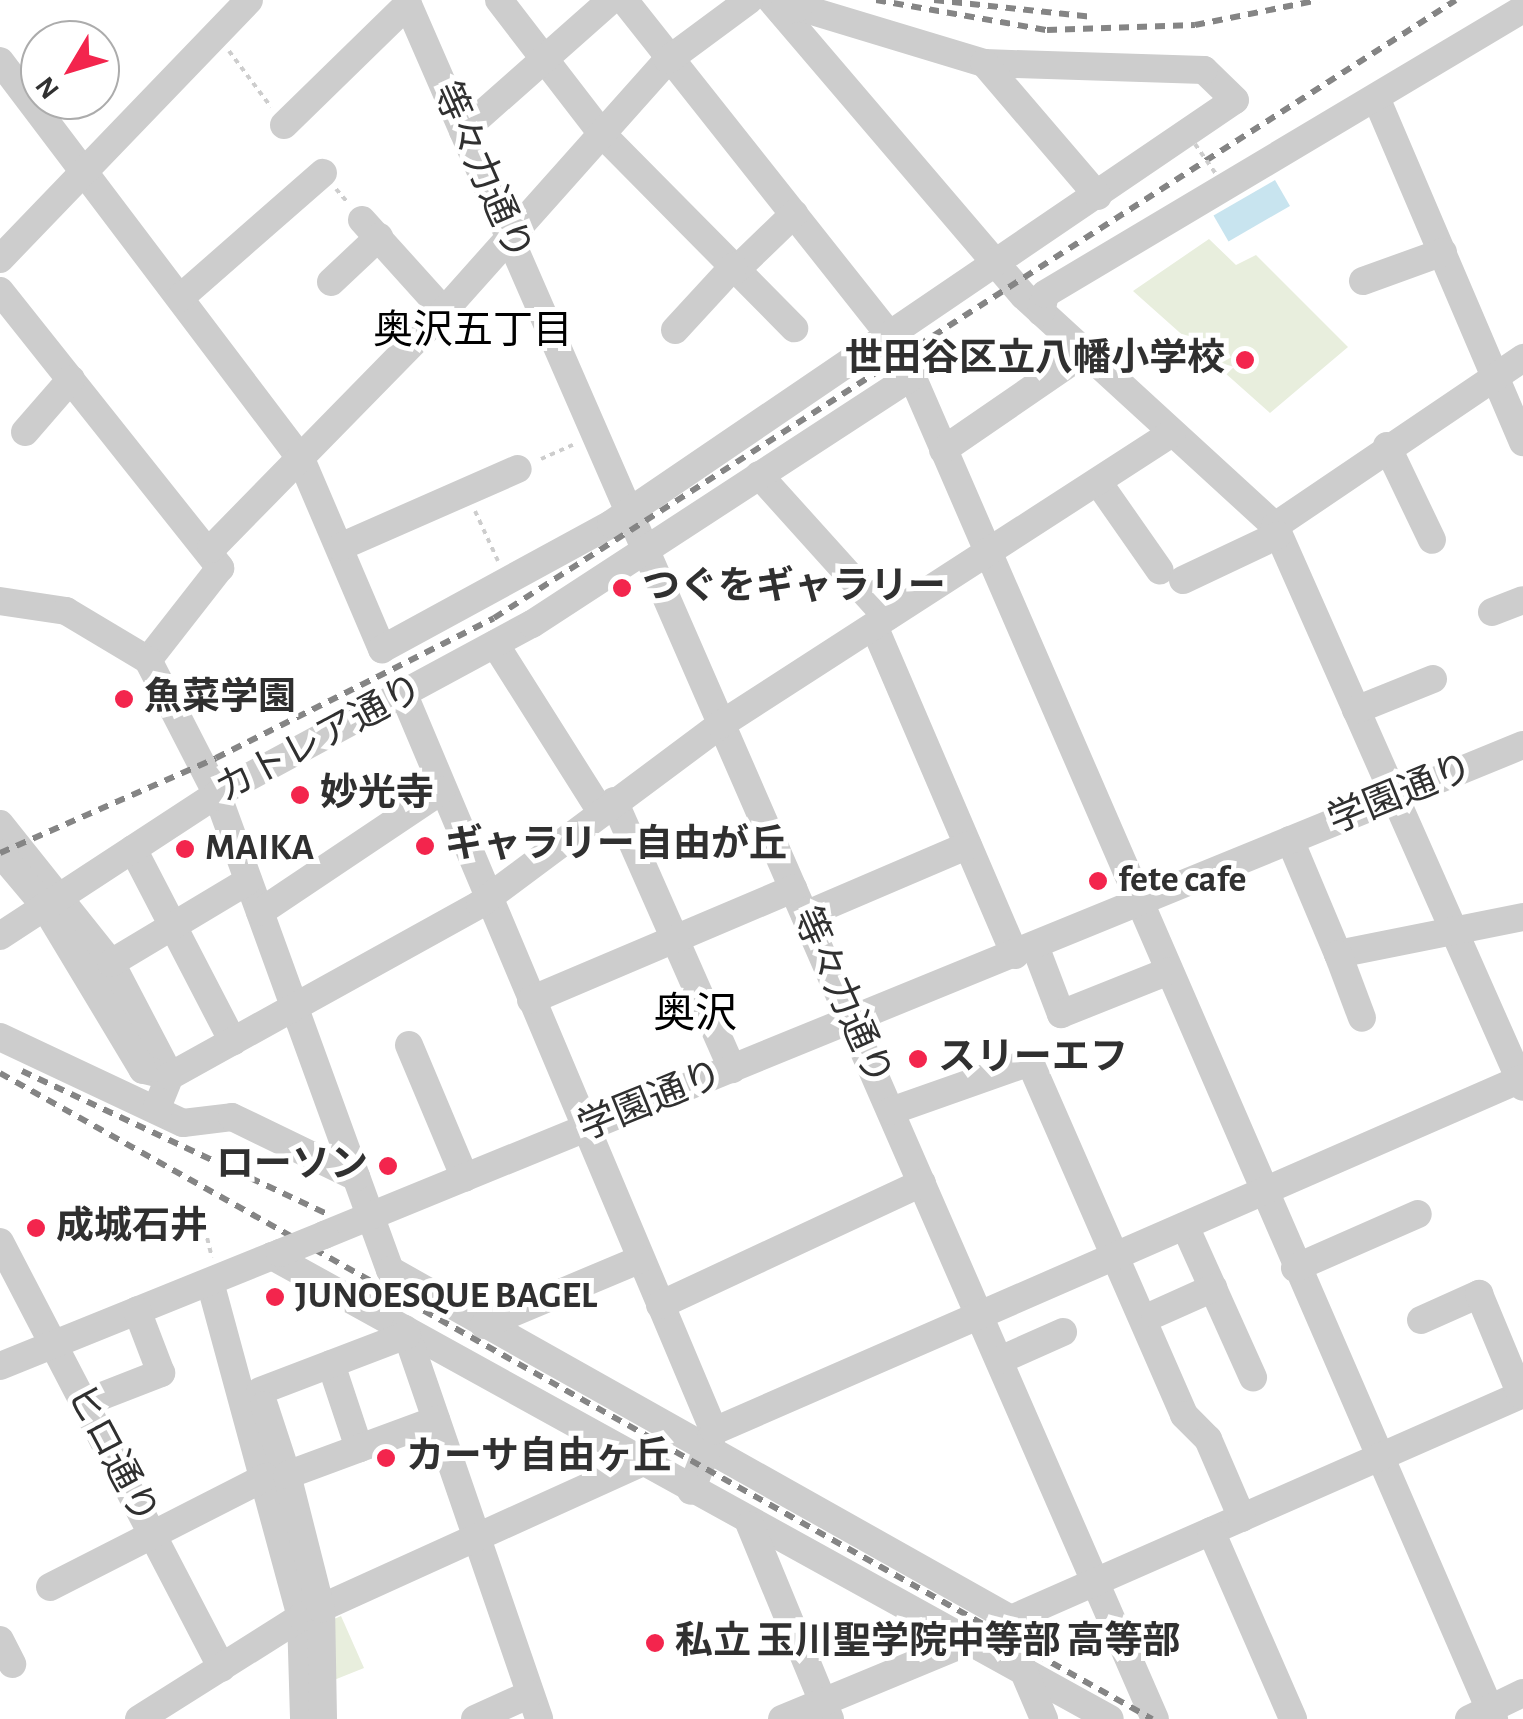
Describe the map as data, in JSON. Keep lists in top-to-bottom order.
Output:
{
  "streets": {
    "street": [
      "等々力通り",
      "カトレア通り",
      "学園通り",
      "ヒロ通り"
    ]
  },
  "crossings": [
    ["等々力通り", "カトレア通り"],
    ["等々力通り", "学園通り"],
    ["学園通り", "ヒロ通り"]
  ],
  "districts": ["奥沢五丁目", "奥沢"],
  "places": [
    "世田谷区立八幡小学校",
    "つぐをギャラリー",
    "魚菜学園",
    "妙光寺",
    "ギャラリー自由が丘",
    "MAIKA",
    "fete cafe",
    "スリーエフ",
    "ローソン",
    "成城石井",
    "JUNOESQUE BAGEL",
    "カーサ自由ヶ丘",
    "私立 玉川聖学院中等部 高等部"
  ],
  "north": "bottom left"
}
